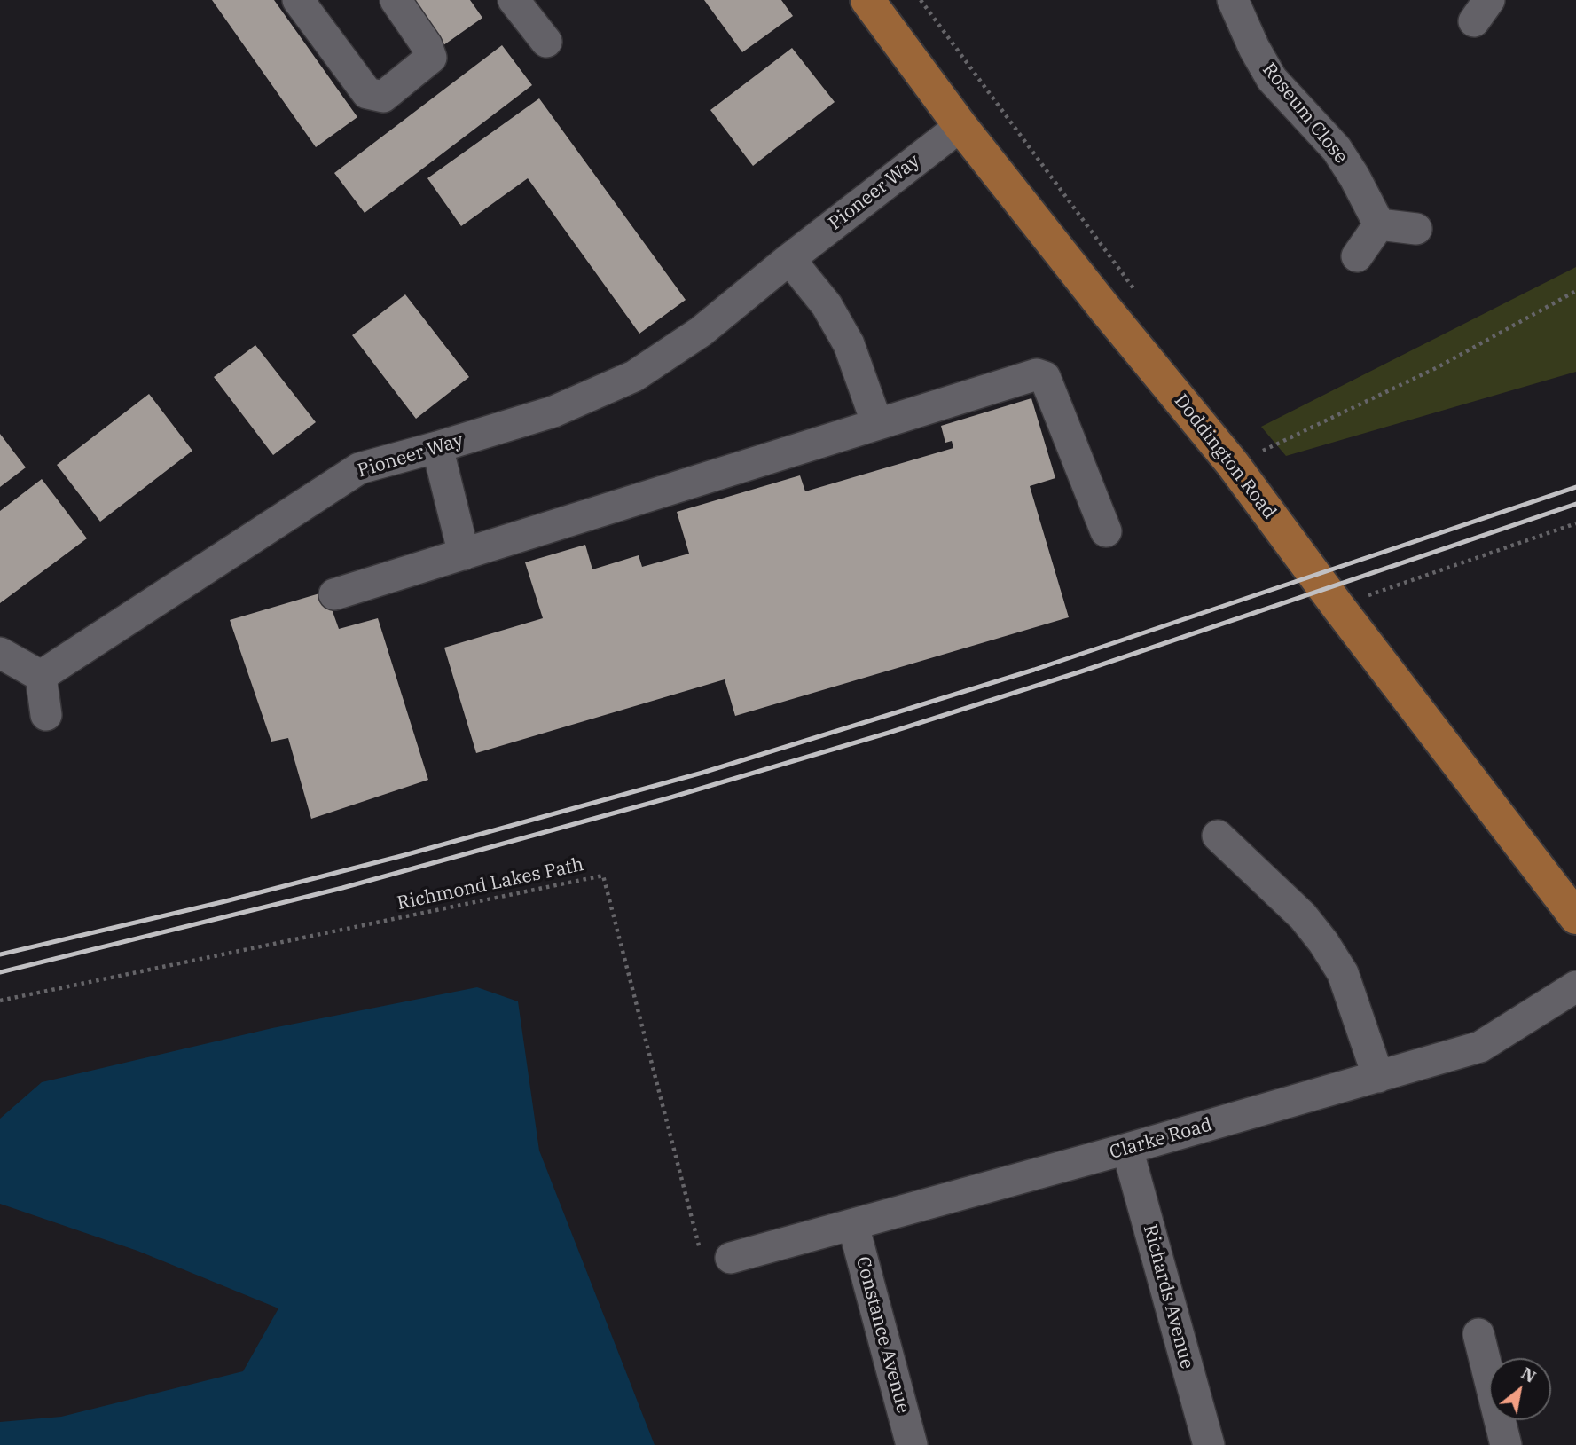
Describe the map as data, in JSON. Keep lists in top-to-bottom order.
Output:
{
  "streets": {
    "main road": ["Doddington Road"],
    "street": [
      "Roseum Close",
      "Pioneer Way",
      "Clarke Road",
      "Richards Avenue",
      "Constance Avenue"
    ],
    "path": ["Richmond Lakes Path"]
  },
  "crossings": [
    ["Pioneer Way", "Doddington Road"],
    ["Richmond Lakes Path", "Clarke Road"],
    ["Clarke Road", "Richards Avenue"],
    ["Clarke Road", "Constance Avenue"]
  ],
  "north": "top right"
}
